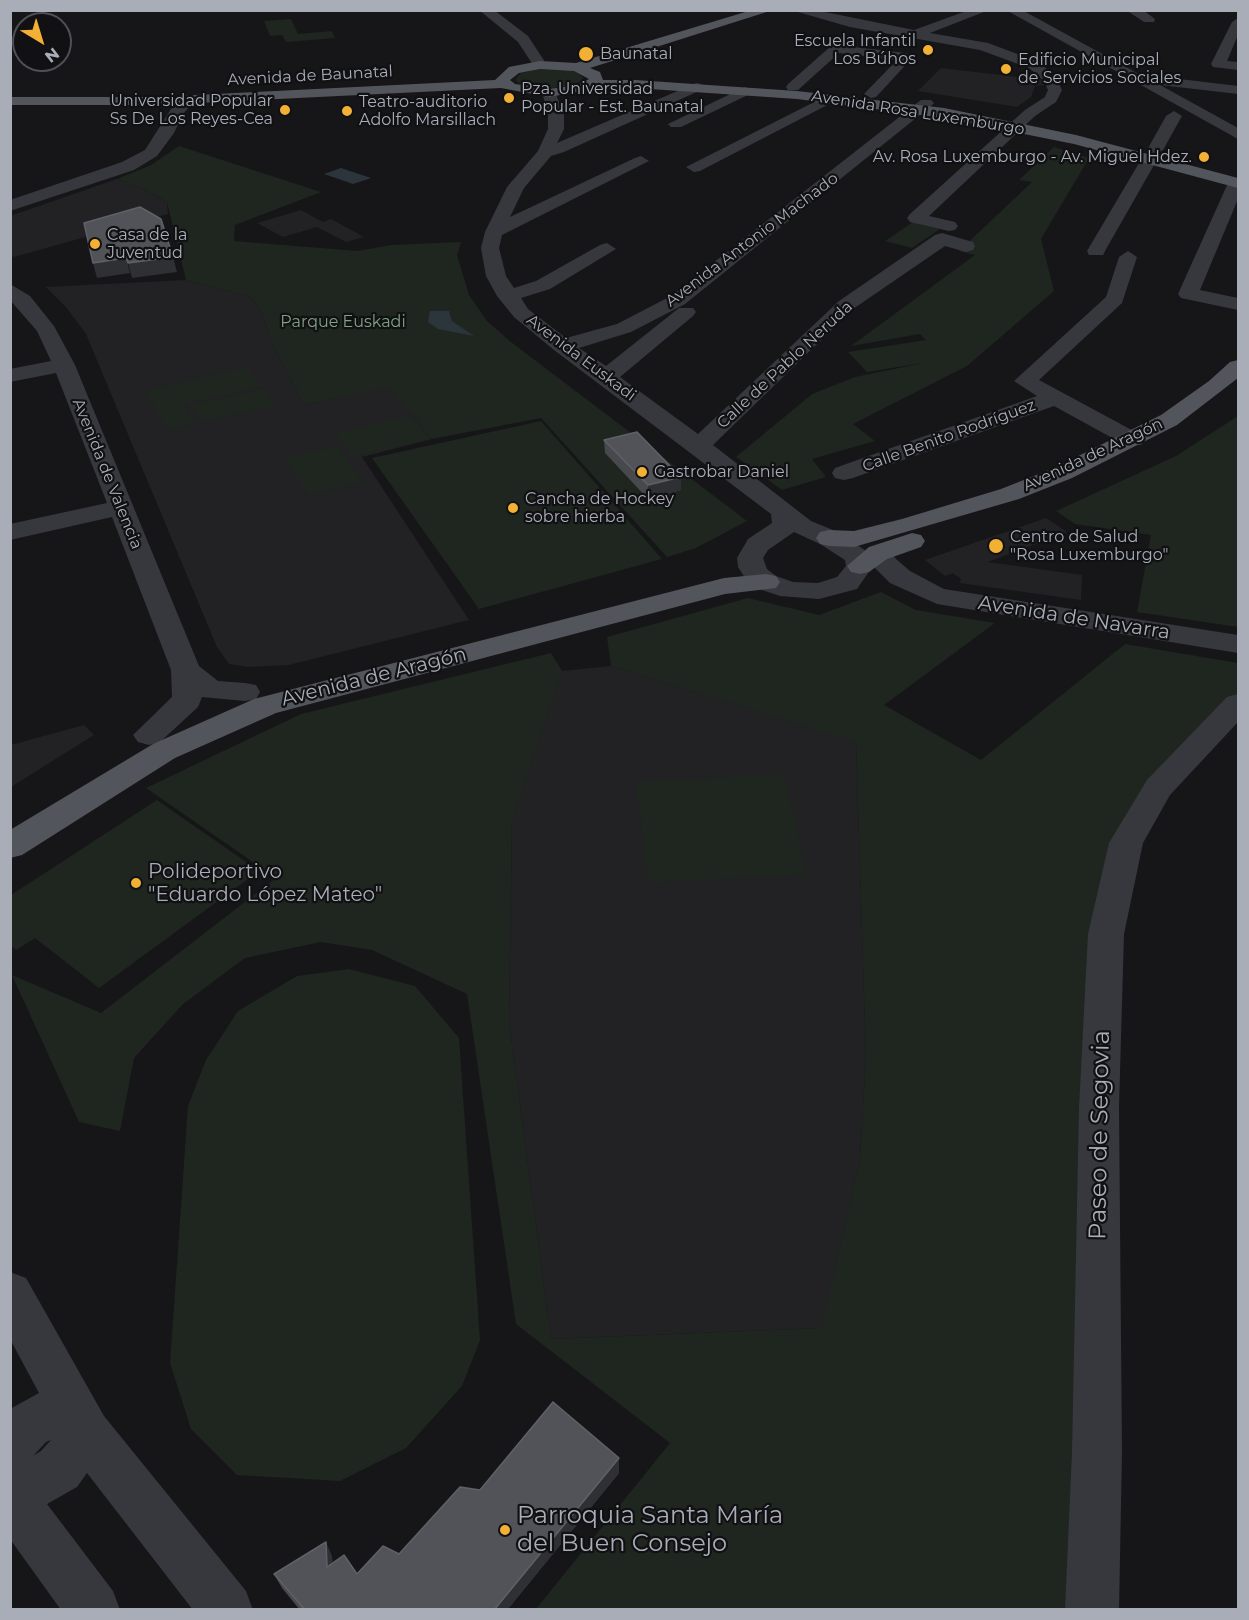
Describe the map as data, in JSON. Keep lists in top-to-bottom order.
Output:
{
  "streets": {
    "main road": ["Avenida de Baunatal", "Avenida Rosa Luxemburgo", "Avenida de Aragón"],
    "street": [
      "Avenida Antonio Machado",
      "Avenida Euskadi",
      "Calle de Pablo Neruda",
      "Calle Benito Rodríguez",
      "Avenida de Valencia",
      "Avenida de Navarra",
      "Paseo de Segovia"
    ]
  },
  "crossings": [
    ["Avenida Rosa Luxemburgo", "Avenida Antonio Machado"],
    ["Avenida Antonio Machado", "Avenida Euskadi"],
    ["Avenida Euskadi", "Calle de Pablo Neruda"],
    ["Avenida Euskadi", "Avenida de Aragón"],
    ["Avenida Euskadi", "Avenida de Navarra"]
  ],
  "parks": ["Parque Euskadi"],
  "places": [
    "Escuela Infantil Los Búhos",
    "Baunatal",
    "Edificio Municipal de Servicios Sociales",
    "Pza. Universidad Popular - Est. Baunatal",
    "Universidad Popular Ss De Los Reyes-Cea",
    "Teatro-auditorio Adolfo Marsillach",
    "Av. Rosa Luxemburgo - Av. Miguel Hdez.",
    "Casa de la Juventud",
    "Gastrobar Daniel",
    "Cancha de Hockey sobre hierba",
    "Centro de Salud \"Rosa Luxemburgo\"",
    "Polideportivo \"Eduardo López Mateo\"",
    "Parroquia Santa María del Buen Consejo"
  ],
  "north": "bottom right"
}
